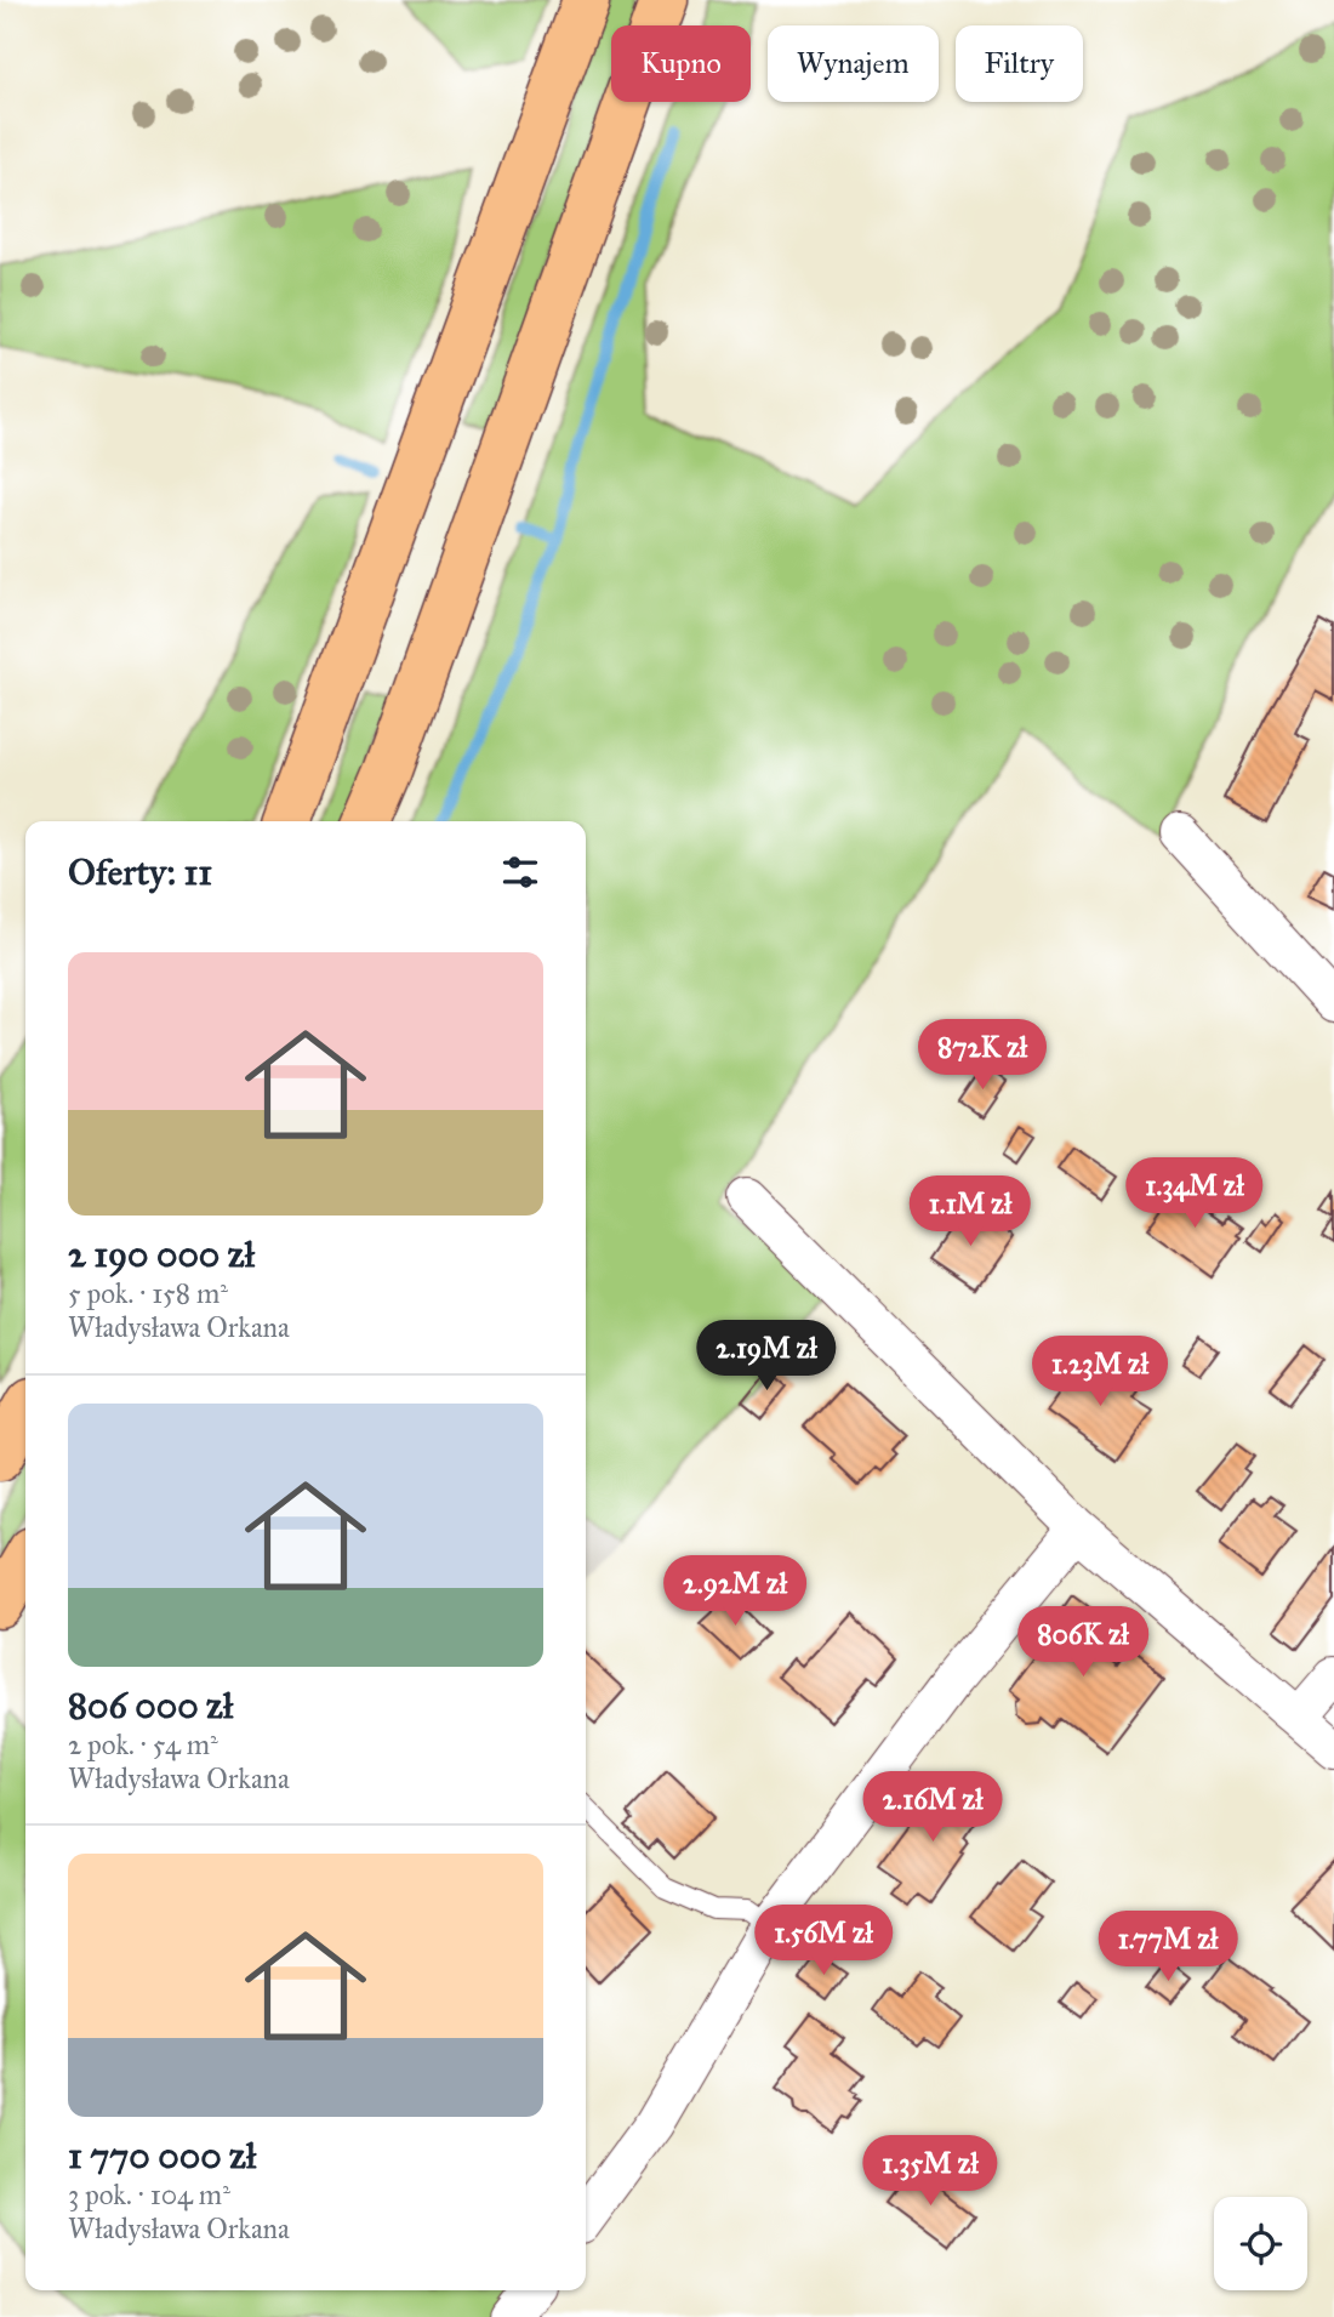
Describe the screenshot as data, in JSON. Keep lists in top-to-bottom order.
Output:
{
  "page": {
    "chip": ["Kupno", "Wynajem", "Filtry"],
    "heading": "Oferty: 11",
    "list": [
      {
        "name": "2 190 000 zł",
        "note": "5 pok. · 158 m² · Władysława Orkana"
      },
      {
        "name": "806 000 zł",
        "note": "2 pok. · 54 m² · Władysława Orkana"
      },
      {
        "name": "1 770 000 zł",
        "note": "3 pok. · 104 m² · Władysława Orkana"
      }
    ],
    "price": [
      "872K zł",
      "1.34M zł",
      "1.1M zł",
      "2.19M zł",
      "1.23M zł",
      "2.92M zł",
      "806K zł",
      "2.16M zł",
      "1.56M zł",
      "1.77M zł",
      "1.35M zł"
    ]
  }
}
